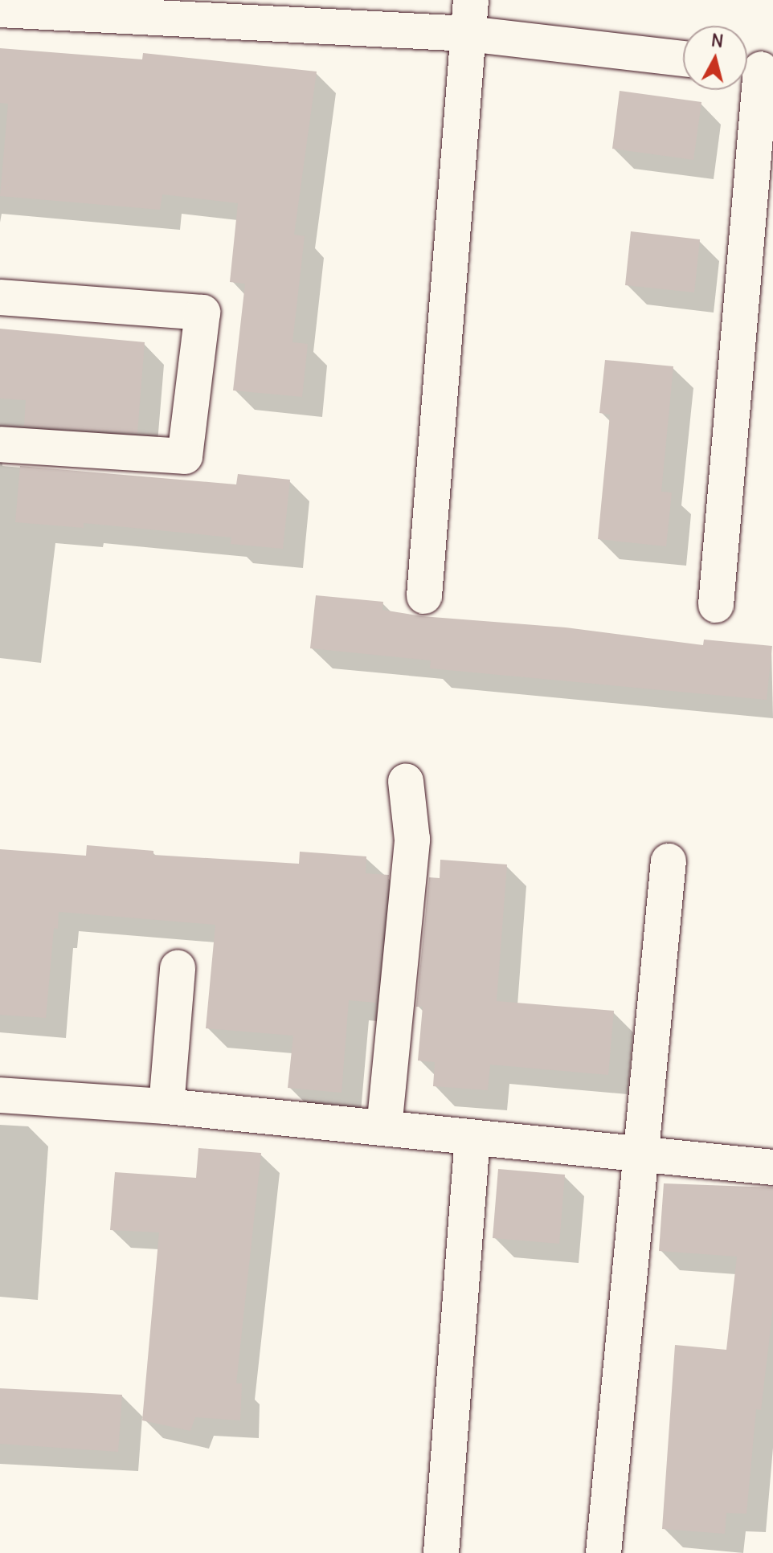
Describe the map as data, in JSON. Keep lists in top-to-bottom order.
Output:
{
  "north": "top"
}
